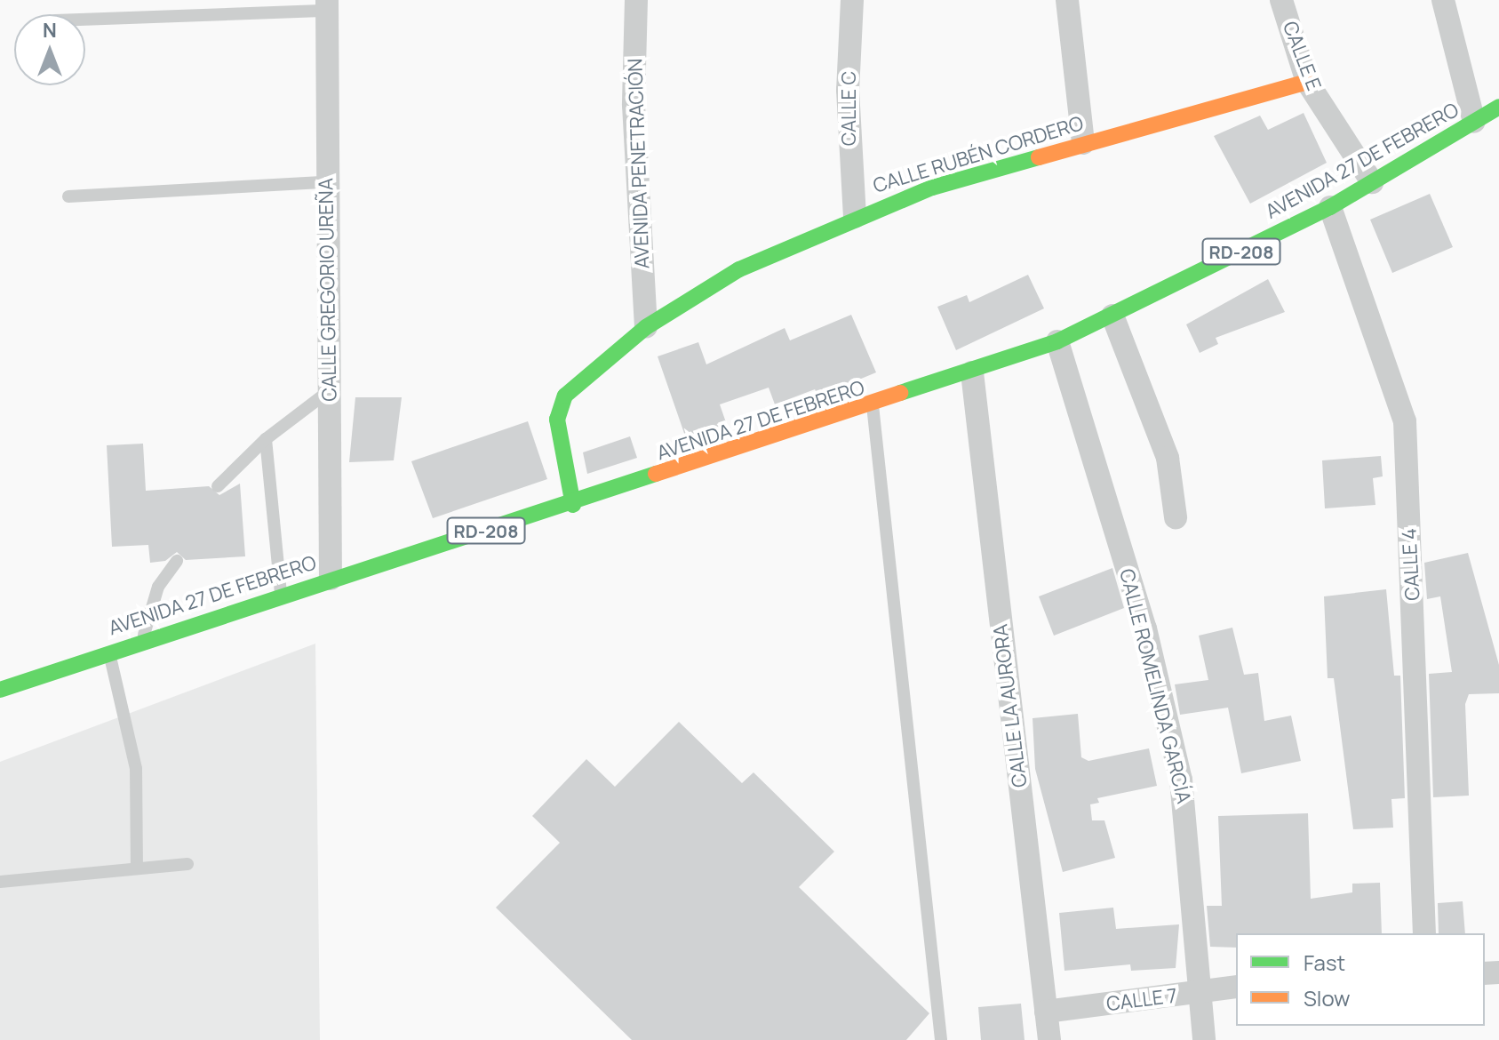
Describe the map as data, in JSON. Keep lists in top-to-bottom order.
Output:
{
  "streets": {
    "main road": ["CALLE RUBÉN CORDERO", "AVENIDA 27 DE FEBRERO", "RD-208"],
    "street": [
      "CALLE E",
      "CALLE C",
      "AVENIDA PENETRACIÓN",
      "CALLE GREGORIO UREÑA",
      "CALLE 4",
      "CALLE ROMELINDA GARCÍA",
      "CALLE LA AURORA",
      "CALLE 7"
    ]
  },
  "crossings": [
    ["CALLE E", "CALLE RUBÉN CORDERO"],
    ["CALLE E", "AVENIDA 27 DE FEBRERO"],
    ["CALLE C", "CALLE RUBÉN CORDERO"],
    ["CALLE RUBÉN CORDERO", "AVENIDA 27 DE FEBRERO"],
    ["CALLE RUBÉN CORDERO", "AVENIDA PENETRACIÓN"],
    ["AVENIDA 27 DE FEBRERO", "CALLE GREGORIO UREÑA"],
    ["AVENIDA 27 DE FEBRERO", "CALLE 4"],
    ["AVENIDA 27 DE FEBRERO", "CALLE ROMELINDA GARCÍA"],
    ["AVENIDA 27 DE FEBRERO", "CALLE LA AURORA"],
    ["CALLE ROMELINDA GARCÍA", "CALLE 7"],
    ["CALLE LA AURORA", "CALLE 7"]
  ],
  "legend": ["Fast", "Slow"],
  "north": "top"
}
